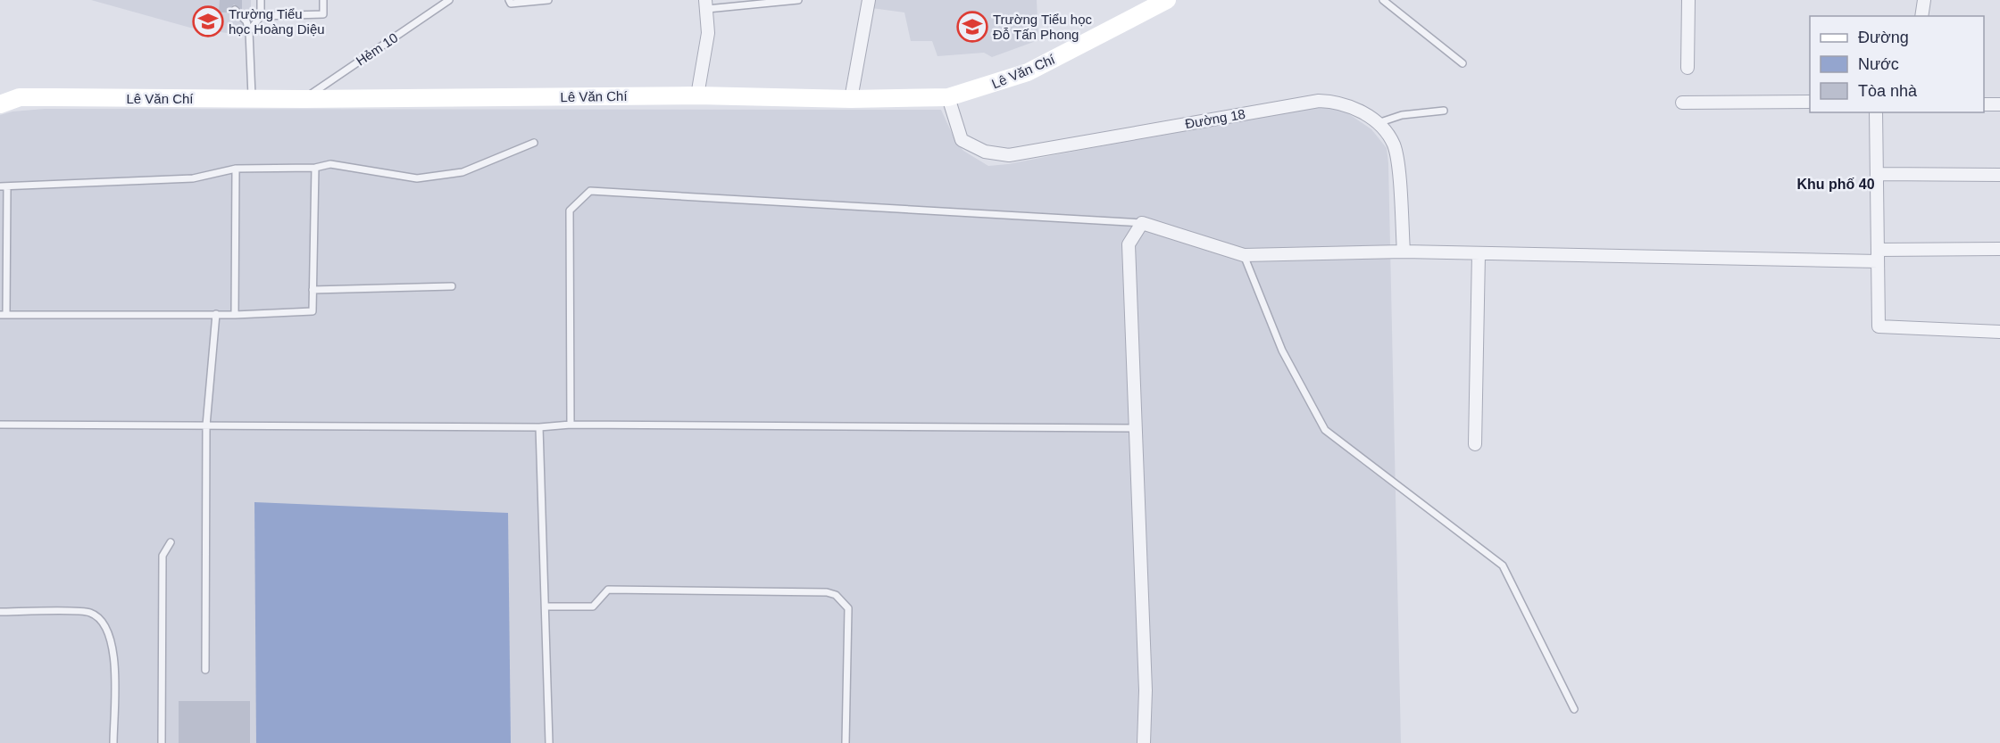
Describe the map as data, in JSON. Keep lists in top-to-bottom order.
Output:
{
  "streets": {
    "main road": ["Lê Văn Chí"],
    "street": ["Đường 18"],
    "lane": ["Hẻm 10"]
  },
  "crossings": [
    ["Hẻm 10", "Lê Văn Chí"],
    ["Lê Văn Chí", "Đường 18"]
  ],
  "districts": ["Khu phố 40"],
  "places": {
    "school or university": ["Trường Tiểu học Hoàng Diệu", "Trường Tiểu học Đỗ Tấn Phong"]
  },
  "legend": ["Đường", "Nước", "Tòa nhà"]
}
